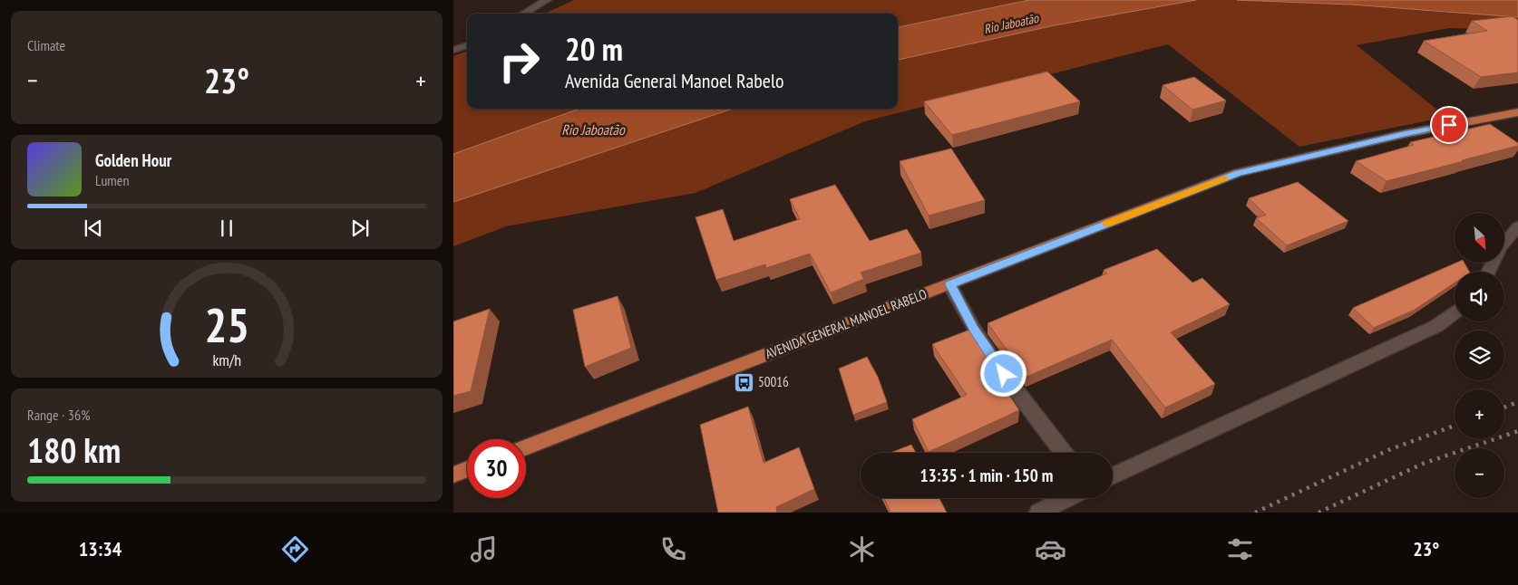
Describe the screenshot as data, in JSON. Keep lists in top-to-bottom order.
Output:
{
  "streets": {
    "main road": ["AVENIDA GENERAL MANOEL RABELO"]
  },
  "water": ["Rio Jaboatão"],
  "places": {
    "bus stop": ["50016"]
  },
  "north": "bottom right",
  "page": {
    "tile": [
      "Climate",
      ["Range · 36%", "180 km"]
    ],
    "turn": ["20 m", "Avenida General Manoel Rabelo"],
    "heat": ["−", "23°", "+"],
    "song": ["Golden Hour", "Lumen"],
    "map_buttons": ["+", "−"],
    "limit": "30",
    "trip": "13:35 · 1 min · 150 m",
    "tabs": ["13:34", "23°"],
    "gauge": ["25", "km/h"]
  }
}
